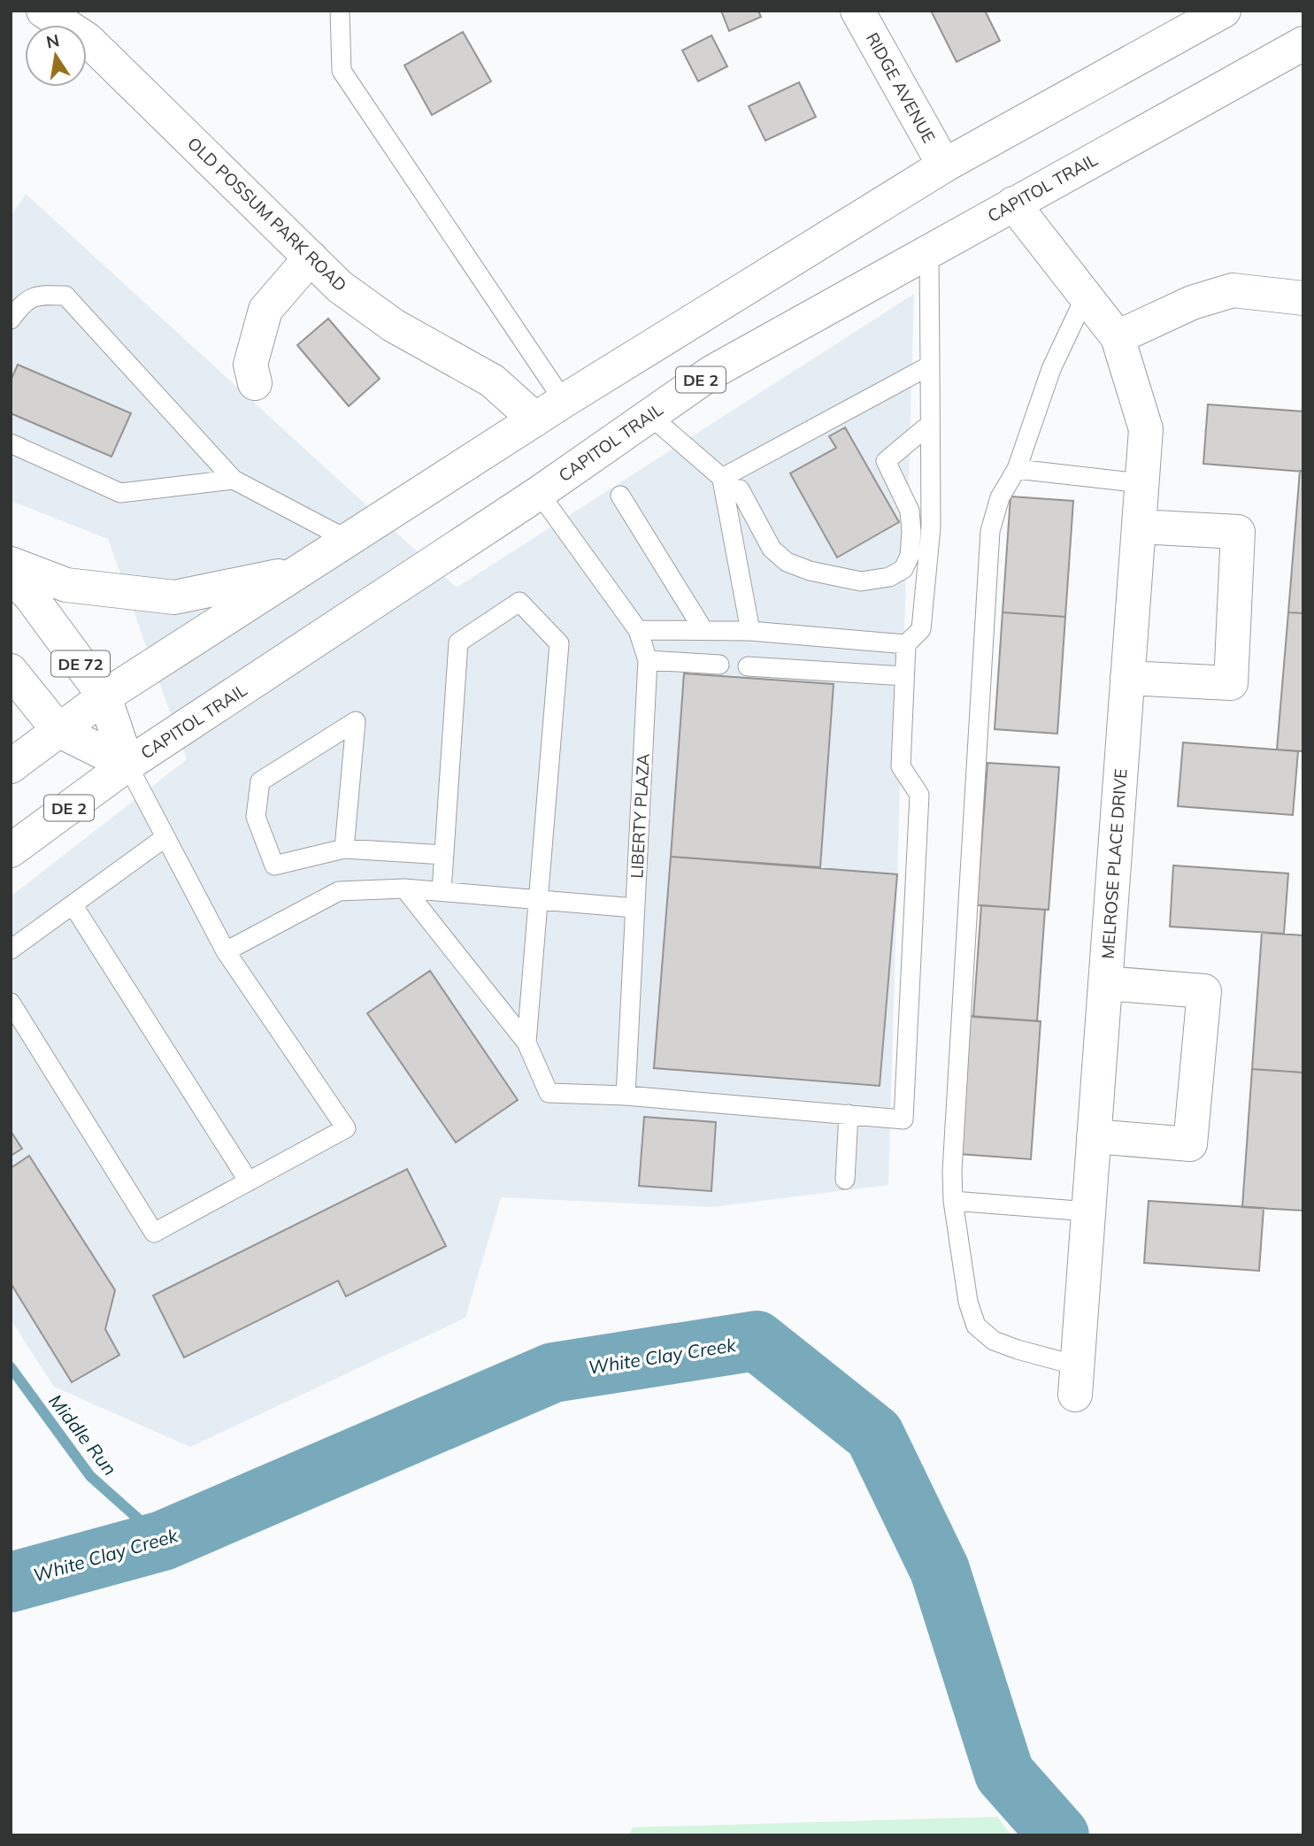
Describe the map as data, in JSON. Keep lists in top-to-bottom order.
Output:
{
  "streets": {
    "main road": [
      "RIDGE AVENUE",
      "CAPITOL TRAIL",
      "OLD POSSUM PARK ROAD",
      "DE 2",
      "DE 72",
      "MELROSE PLACE DRIVE"
    ],
    "lane": ["LIBERTY PLAZA"]
  },
  "crossings": [
    ["CAPITOL TRAIL", "DE 72"],
    ["CAPITOL TRAIL", "LIBERTY PLAZA"],
    ["CAPITOL TRAIL", "MELROSE PLACE DRIVE"]
  ],
  "water": ["White Clay Creek", "Middle Run"],
  "north": "top"
}
